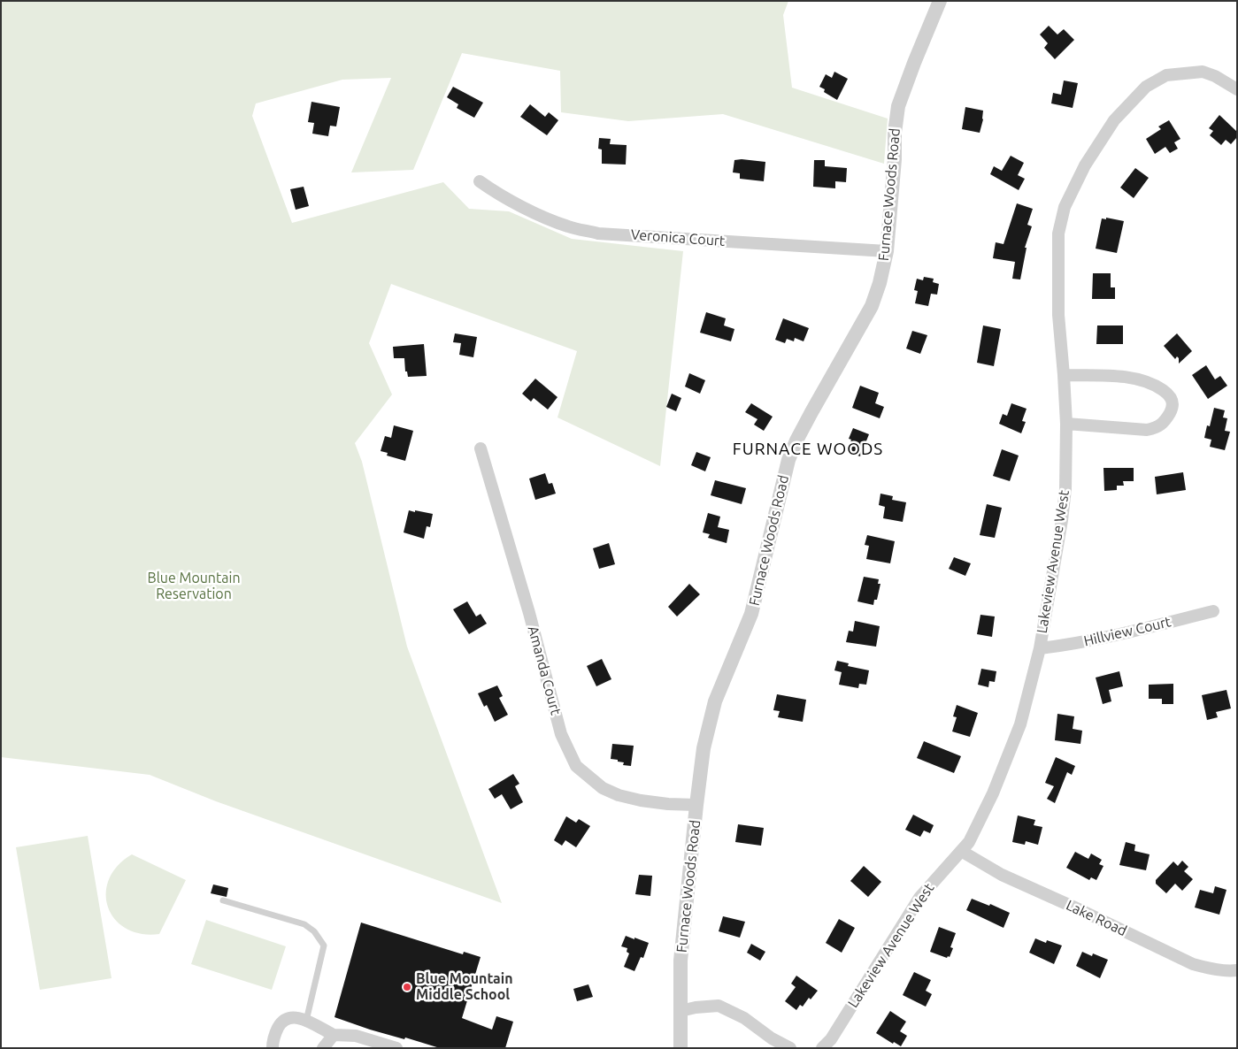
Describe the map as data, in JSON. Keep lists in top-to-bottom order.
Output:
{
  "streets": {
    "street": [
      "Furnace Woods Road",
      "Veronica Court",
      "Lakeview Avenue West",
      "Hillview Court",
      "Amanda Court",
      "Lake Road"
    ]
  },
  "crossings": [
    ["Furnace Woods Road", "Veronica Court"],
    ["Furnace Woods Road", "Amanda Court"],
    ["Lakeview Avenue West", "Hillview Court"],
    ["Lakeview Avenue West", "Lake Road"]
  ],
  "districts": ["FURNACE WOODS"],
  "parks": ["Blue Mountain Reservation"],
  "places": ["Blue Mountain Middle School"]
}
